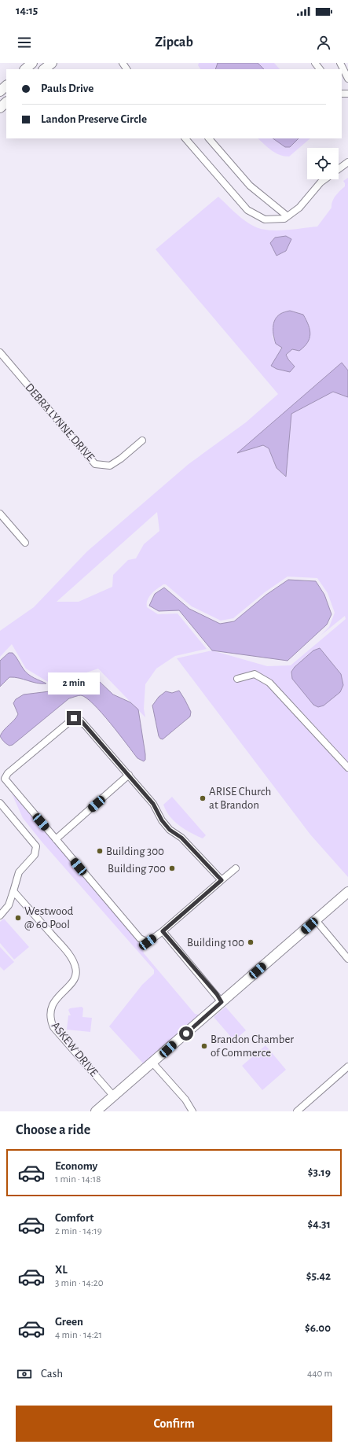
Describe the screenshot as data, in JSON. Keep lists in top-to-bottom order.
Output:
{
  "streets": {
    "street": ["DEBRA LYNNE DRIVE", "ASKEW DRIVE"]
  },
  "places": [
    "ARISE Church at Brandon",
    "Building 300",
    "Building 700",
    "Westwood @ 60 Pool",
    "Building 100",
    "Brandon Chamber of Commerce"
  ],
  "page": {
    "status": "14:15",
    "header": "Zipcab",
    "banner": ["Pauls Drive", "Landon Preserve Circle"],
    "bubble": "2 min",
    "heading": "Choose a ride",
    "list": [
      {
        "name": "Economy",
        "note": "1 min · 14:18",
        "value": "$3.19"
      },
      {
        "name": "Comfort",
        "note": "2 min · 14:19",
        "value": "$4.31"
      },
      {
        "name": "XL",
        "note": "3 min · 14:20",
        "value": "$5.42"
      },
      {
        "name": "Green",
        "note": "4 min · 14:21",
        "value": "$6.00"
      }
    ],
    "pay": ["Cash", "440 m"],
    "buttons": "Confirm"
  }
}
